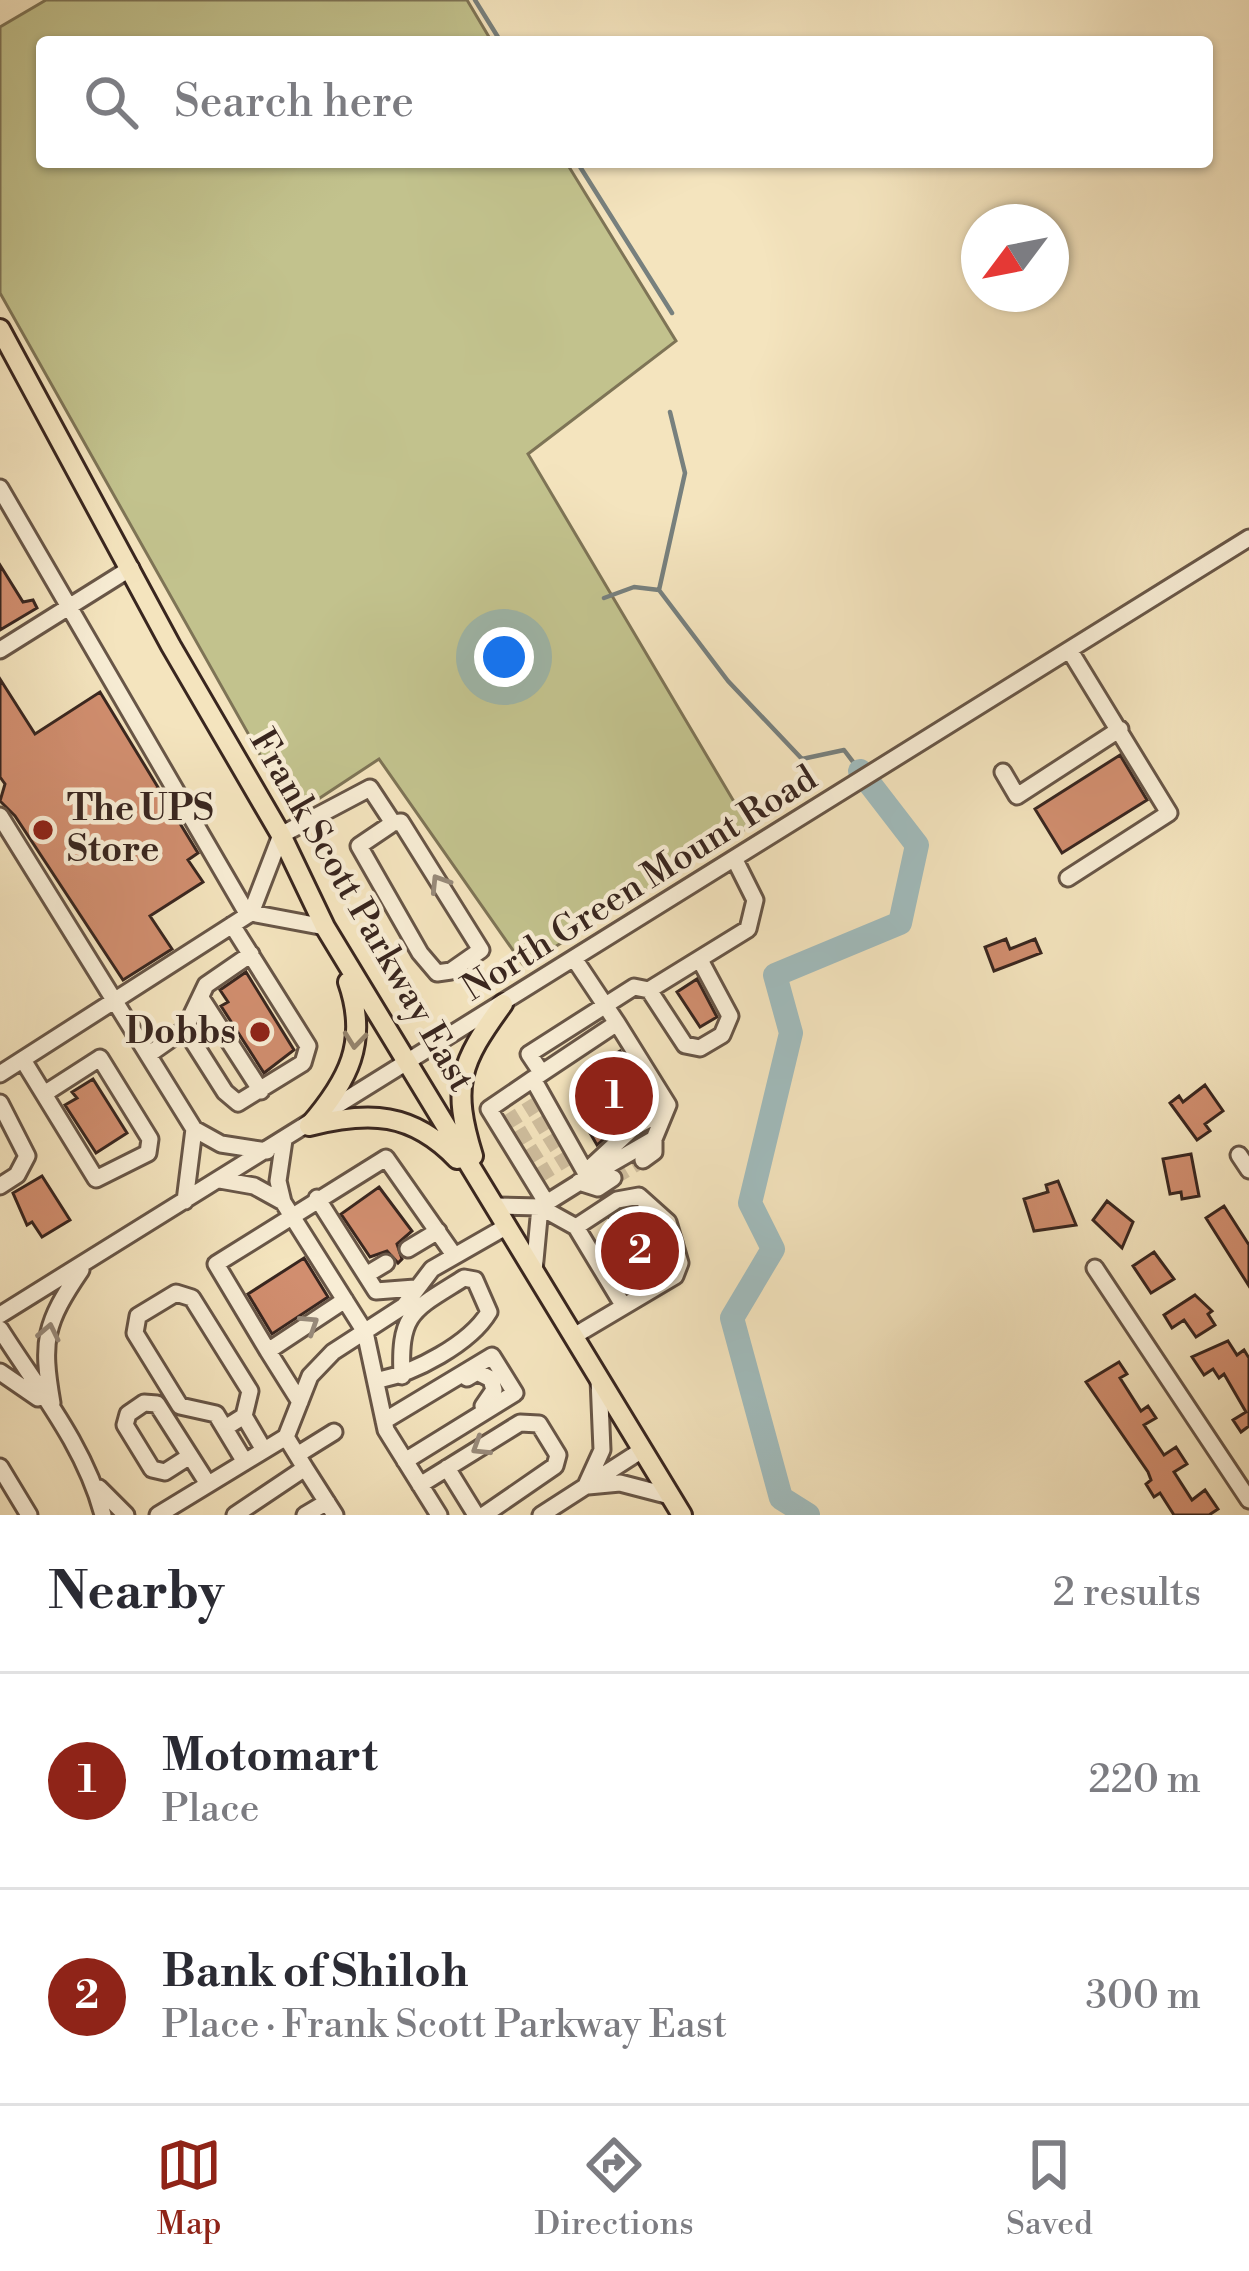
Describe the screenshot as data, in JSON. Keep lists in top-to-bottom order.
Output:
{
  "streets": {
    "main road": ["Frank Scott Parkway East"],
    "street": ["North Green Mount Road"]
  },
  "crossings": [
    ["North Green Mount Road", "Frank Scott Parkway East"]
  ],
  "places": ["The UPS Store", "Dobbs"],
  "north": "bottom left",
  "page": {
    "search": "Search here",
    "pins": ["1", "2"],
    "heading": ["Nearby", "2 results"],
    "list": [
      {
        "mark": "1",
        "name": "Motomart",
        "note": "Place",
        "value": "220 m"
      },
      {
        "mark": "2",
        "name": "Bank of Shiloh",
        "note": "Place · Frank Scott Parkway East",
        "value": "300 m"
      }
    ],
    "nav": ["Map", "Directions", "Saved"]
  }
}
